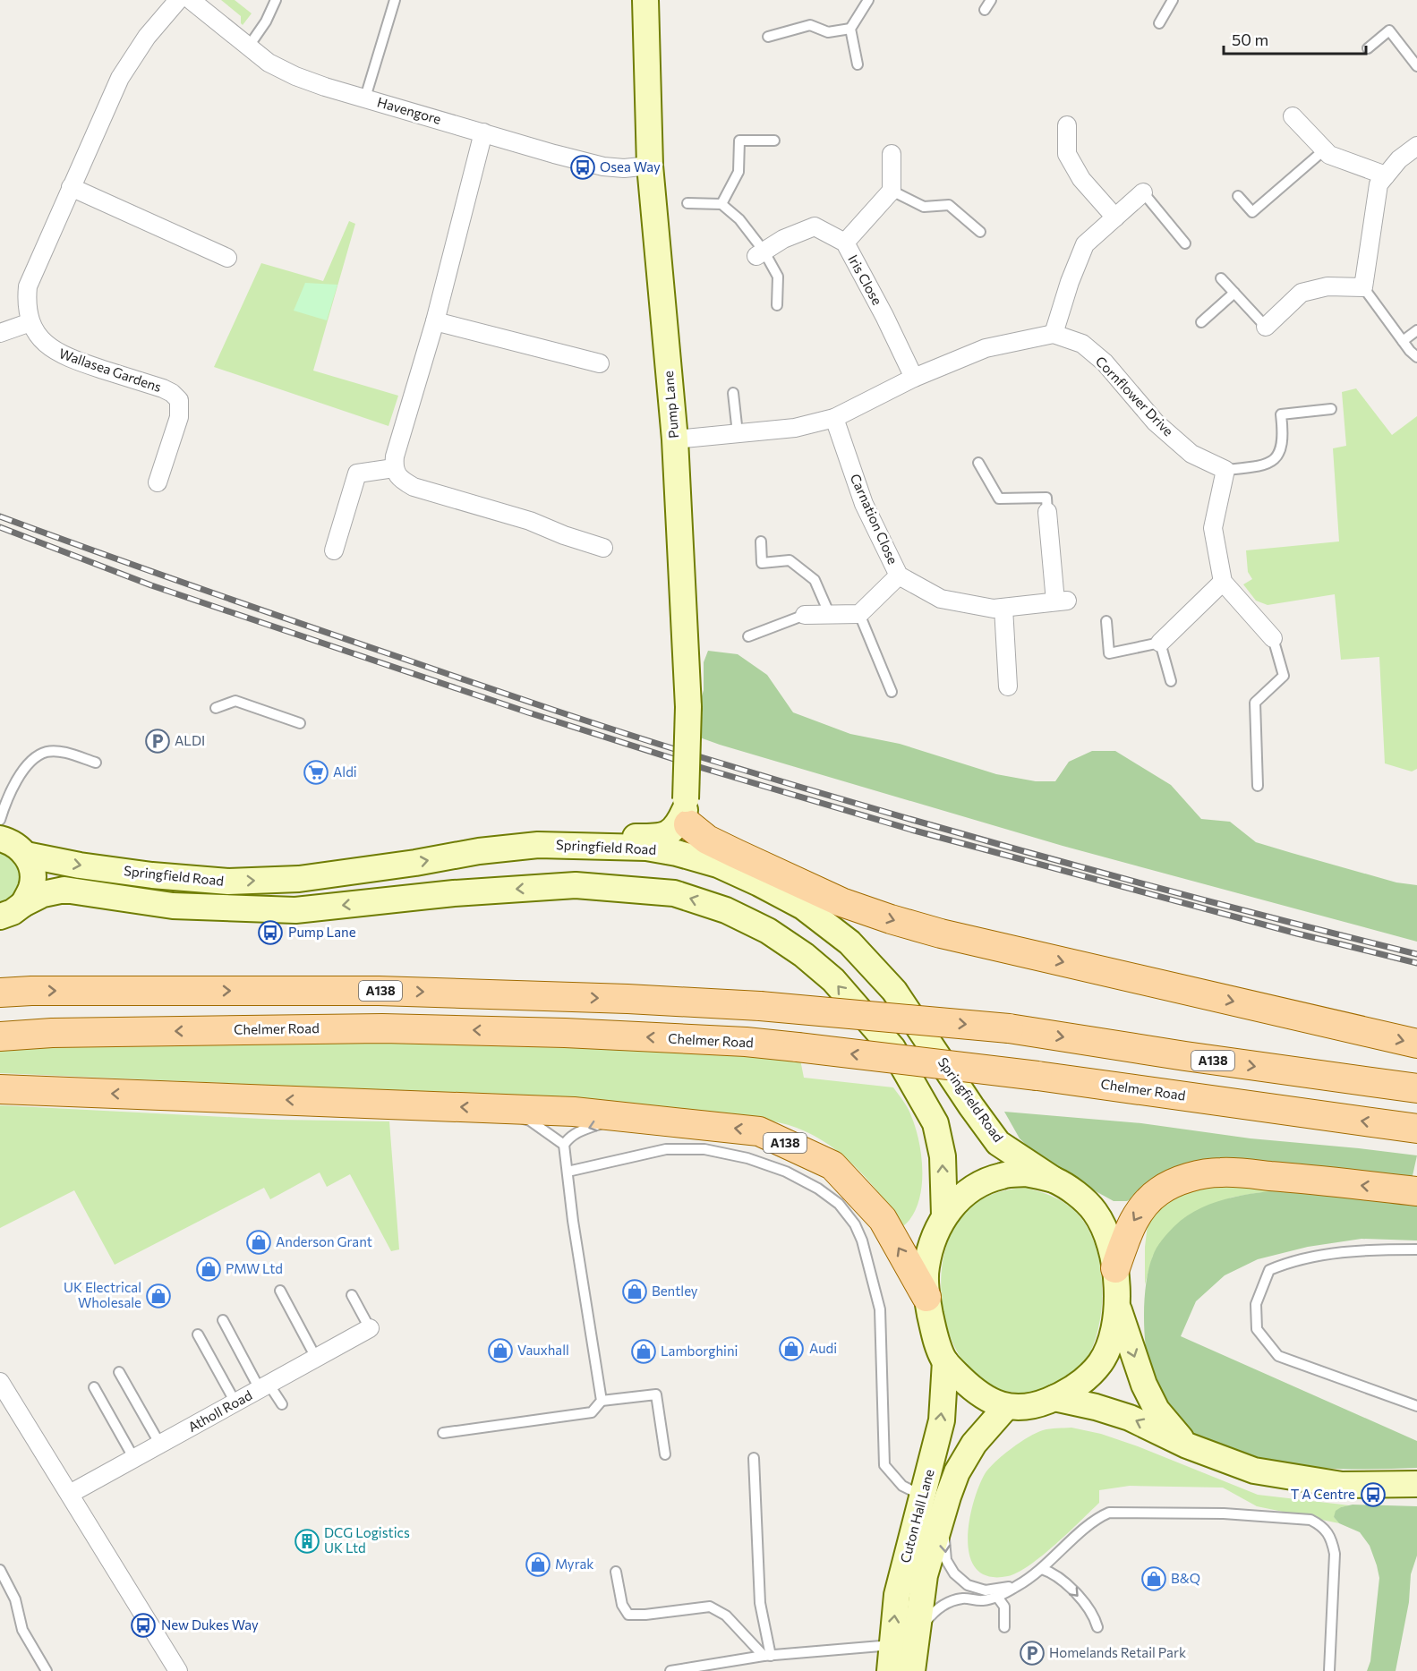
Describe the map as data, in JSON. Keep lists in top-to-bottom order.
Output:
{
  "streets": {
    "main road": [
      "Pump Lane",
      "Springfield Road",
      "A138",
      "Chelmer Road",
      "Cuton Hall Lane"
    ],
    "street": [
      "Havengore",
      "Iris Close",
      "Wallasea Gardens",
      "Cornflower Drive",
      "Carnation Close",
      "Atholl Road"
    ]
  },
  "crossings": [
    ["Havengore", "Pump Lane"]
  ],
  "places": {
    "bus stop": [
      "Osea Way",
      "Pump Lane",
      "T A Centre",
      "New Dukes Way"
    ],
    "parking": ["ALDI", "Homelands Retail Park"],
    "supermarket": ["Aldi"],
    "shop": [
      "Anderson Grant",
      "PMW Ltd",
      "Bentley",
      "UK Electrical Wholesale",
      "Audi",
      "Vauxhall",
      "Lamborghini",
      "Myrak",
      "B&Q"
    ],
    "building": ["DCG Logistics UK Ltd"]
  },
  "scale_bar": "50 m"
}
